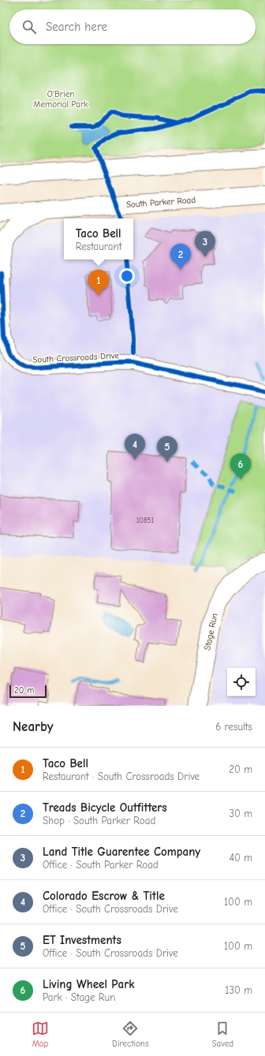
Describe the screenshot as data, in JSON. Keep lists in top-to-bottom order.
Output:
{
  "streets": {
    "main road": ["South Parker Road", "Stage Run"],
    "street": ["South Crossroads Drive"]
  },
  "parks": ["O'Brien Memorial Park"],
  "house_numbers": ["10851"],
  "scale_bar": "20 m",
  "page": {
    "search": "Search here",
    "popup": ["Taco Bell", "Restaurant"],
    "pins": [
      "3",
      "2",
      "1",
      "4",
      "5",
      "6"
    ],
    "scale": "20 m",
    "heading": ["Nearby", "6 results"],
    "list": [
      {
        "mark": "1",
        "name": "Taco Bell",
        "note": "Restaurant · South Crossroads Drive",
        "value": "20 m"
      },
      {
        "mark": "2",
        "name": "Treads Bicycle Outfitters",
        "note": "Shop · South Parker Road",
        "value": "30 m"
      },
      {
        "mark": "3",
        "name": "Land Title Guarentee Company",
        "note": "Office · South Parker Road",
        "value": "40 m"
      },
      {
        "mark": "4",
        "name": "Colorado Escrow & Title",
        "note": "Office · South Crossroads Drive",
        "value": "100 m"
      },
      {
        "mark": "5",
        "name": "ET Investments",
        "note": "Office · South Crossroads Drive",
        "value": "100 m"
      },
      {
        "mark": "6",
        "name": "Living Wheel Park",
        "note": "Park · Stage Run",
        "value": "130 m"
      }
    ],
    "nav": ["Map", "Directions", "Saved"]
  }
}
